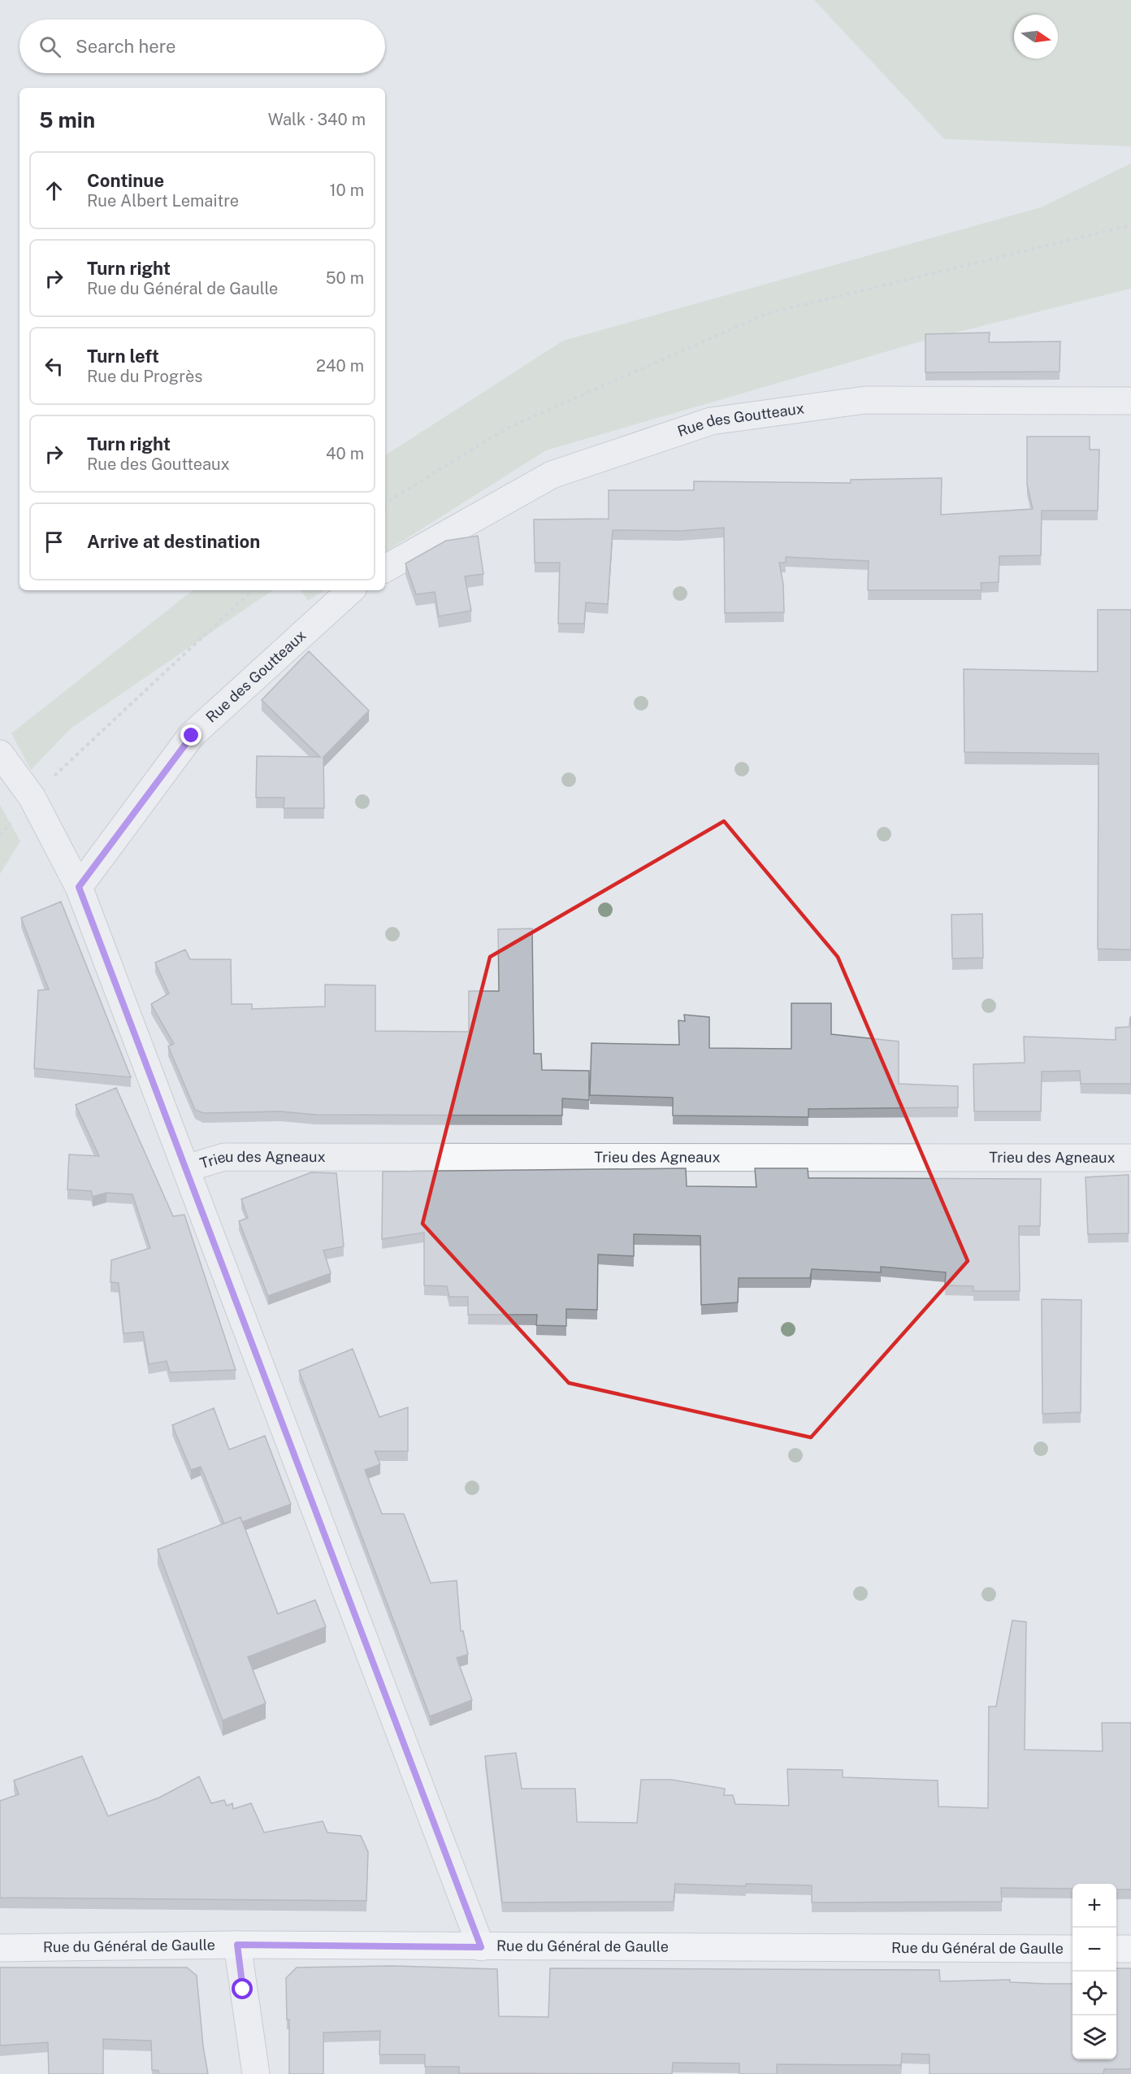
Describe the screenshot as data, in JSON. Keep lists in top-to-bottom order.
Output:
{
  "streets": {
    "main road": ["Rue du Général de Gaulle"],
    "street": ["Rue des Goutteaux", "Trieu des Agneaux"]
  },
  "north": "right",
  "page": {
    "search": "Search here",
    "heading": ["5 min", "Walk · 340 m"],
    "list": [
      ["Continue", "Rue Albert Lemaitre", "10 m"],
      ["Turn right", "Rue du Général de Gaulle", "50 m"],
      ["Turn left", "Rue du Progrès", "240 m"],
      ["Turn right", "Rue des Goutteaux", "40 m"],
      "Arrive at destination"
    ],
    "map_buttons": ["+", "−"]
  }
}
